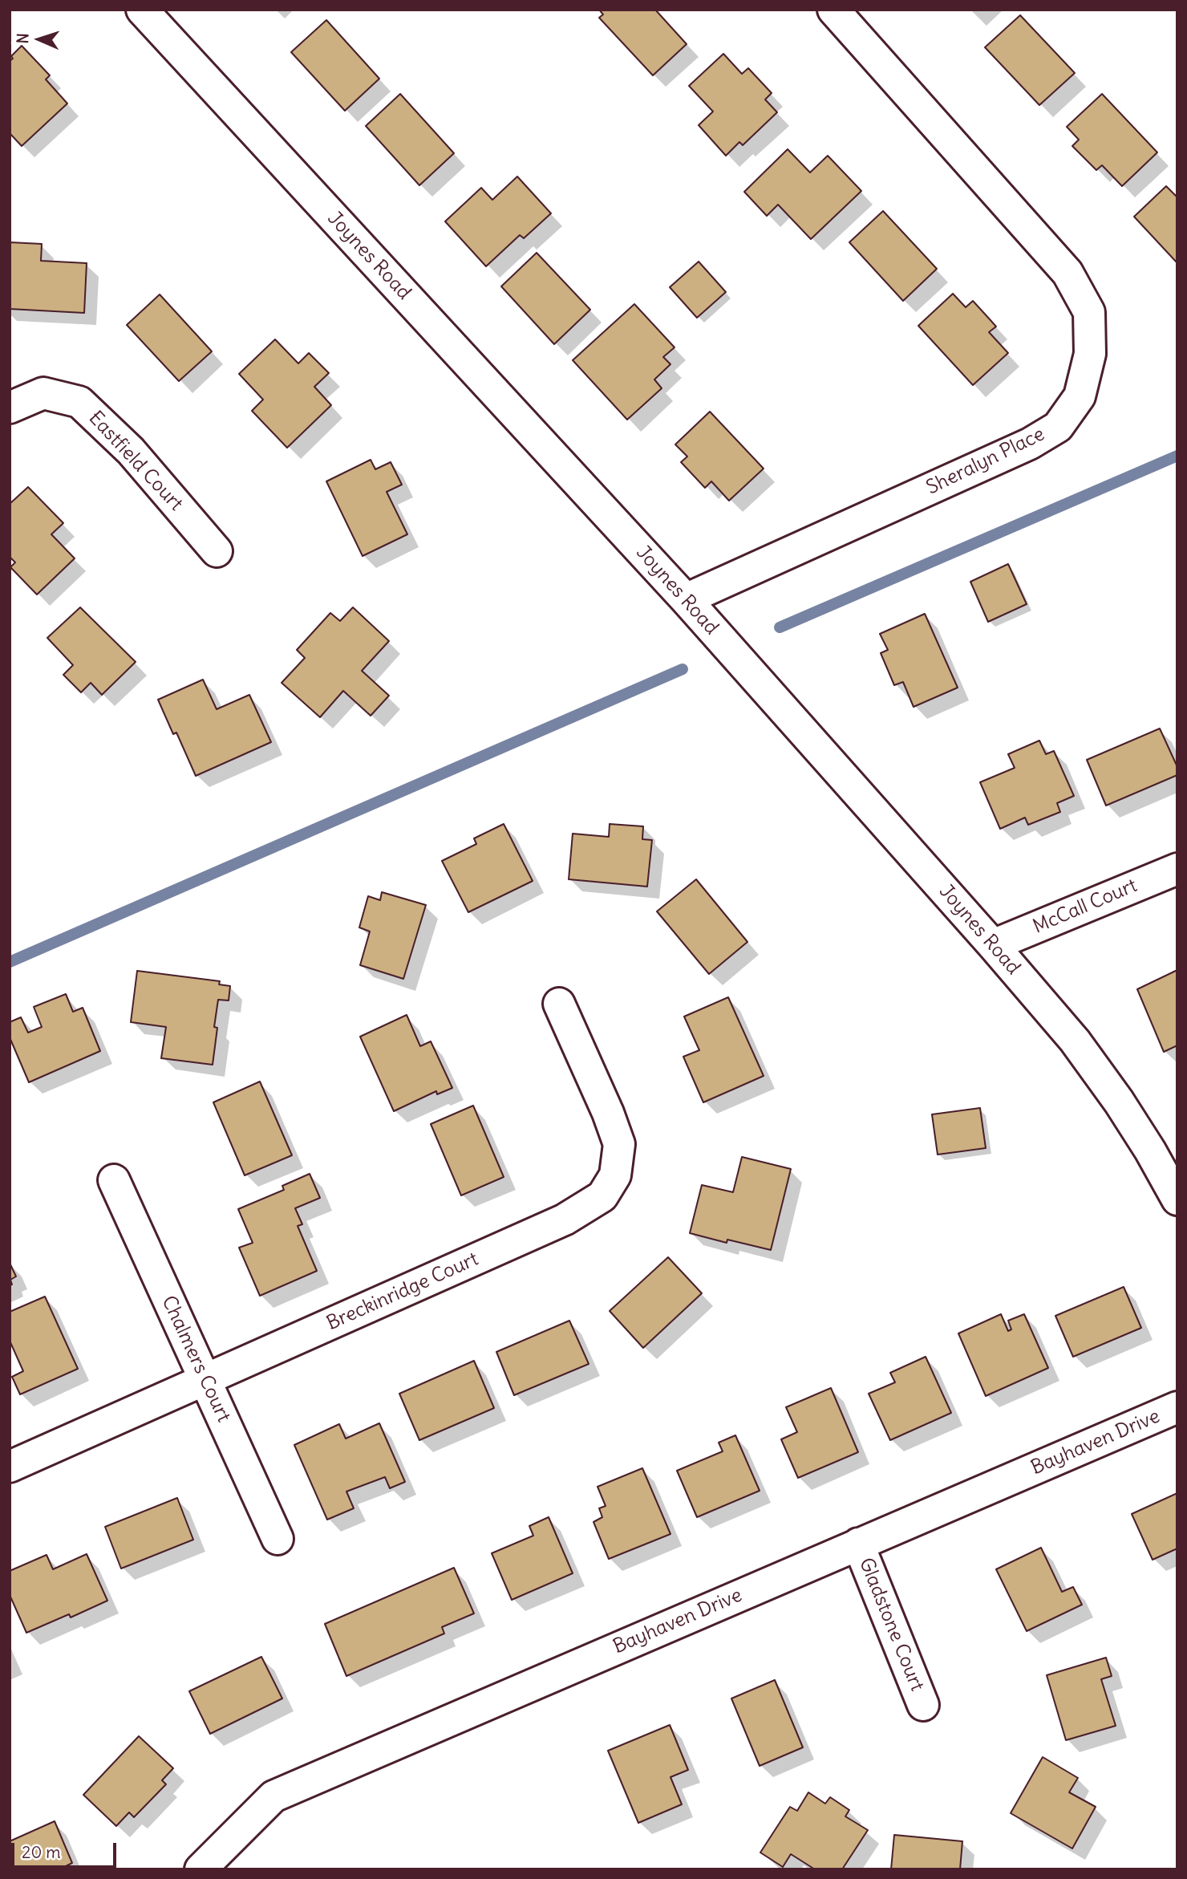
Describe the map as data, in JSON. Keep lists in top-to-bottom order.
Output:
{
  "streets": {
    "street": [
      "Joynes Road",
      "Eastfield Court",
      "Sheralyn Place",
      "McCall Court",
      "Breckinridge Court",
      "Chalmers Court",
      "Bayhaven Drive",
      "Gladstone Court"
    ]
  },
  "crossings": [
    ["Joynes Road", "Sheralyn Place"],
    ["Joynes Road", "McCall Court"],
    ["Breckinridge Court", "Chalmers Court"],
    ["Bayhaven Drive", "Gladstone Court"]
  ],
  "scale_bar": "20 m",
  "north": "left"
}
